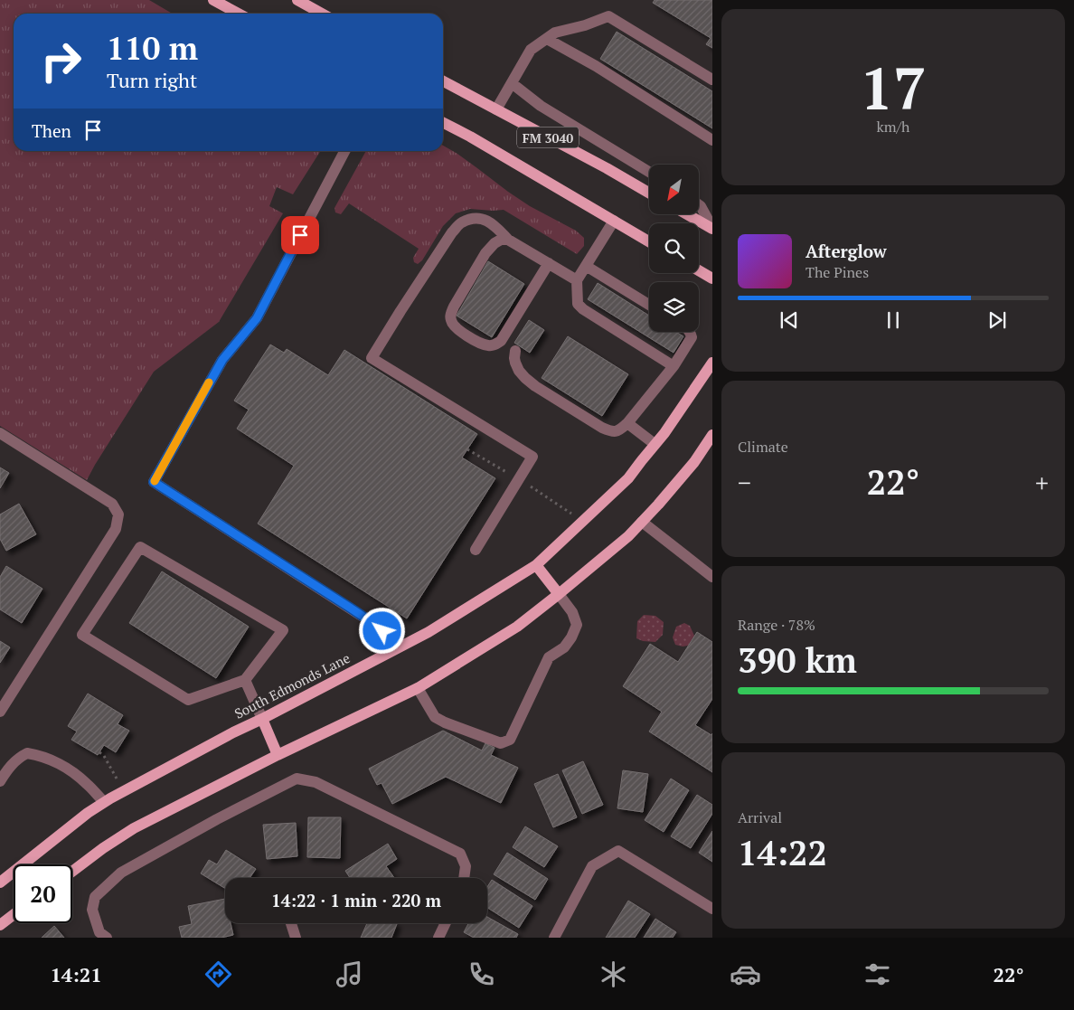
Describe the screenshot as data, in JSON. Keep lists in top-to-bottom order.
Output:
{
  "streets": {
    "main road": ["FM 3040", "South Edmonds Lane"]
  },
  "north": "bottom left",
  "page": {
    "tile": [
      ["17", "km/h"],
      "Climate",
      ["Range · 78%", "390 km"],
      ["Arrival", "14:22"]
    ],
    "turn": ["110 m", "Turn right"],
    "then": "Then",
    "song": ["Afterglow", "The Pines"],
    "heat": ["−", "22°", "+"],
    "limit": "20",
    "trip": "14:22 · 1 min · 220 m",
    "tabs": ["14:21", "22°"]
  }
}
